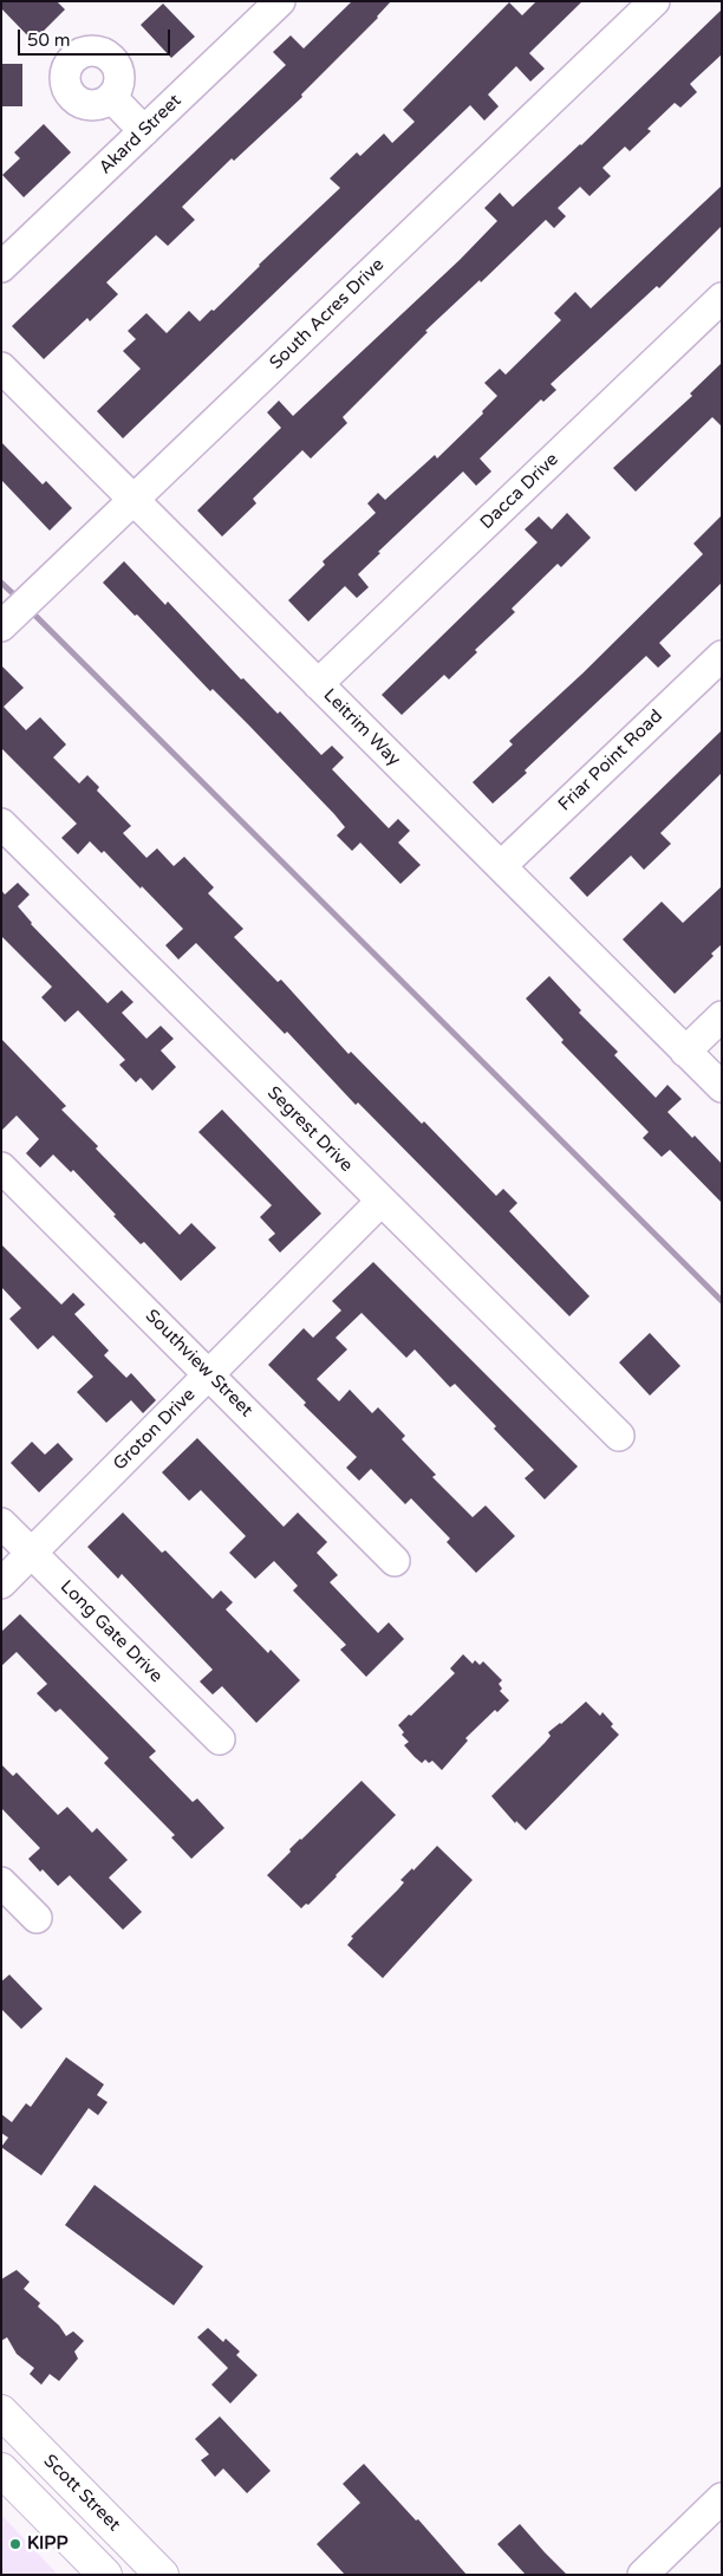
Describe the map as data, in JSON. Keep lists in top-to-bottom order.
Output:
{
  "streets": {
    "main road": ["Scott Street"],
    "street": [
      "Akard Street",
      "South Acres Drive",
      "Dacca Drive",
      "Leitrim Way",
      "Friar Point Road",
      "Segrest Drive",
      "Southview Street",
      "Groton Drive",
      "Long Gate Drive"
    ]
  },
  "crossings": [
    ["South Acres Drive", "Leitrim Way"],
    ["Dacca Drive", "Leitrim Way"],
    ["Leitrim Way", "Friar Point Road"],
    ["Segrest Drive", "Groton Drive"],
    ["Southview Street", "Groton Drive"],
    ["Groton Drive", "Long Gate Drive"]
  ],
  "places": ["KIPP"],
  "scale_bar": "50 m"
}
